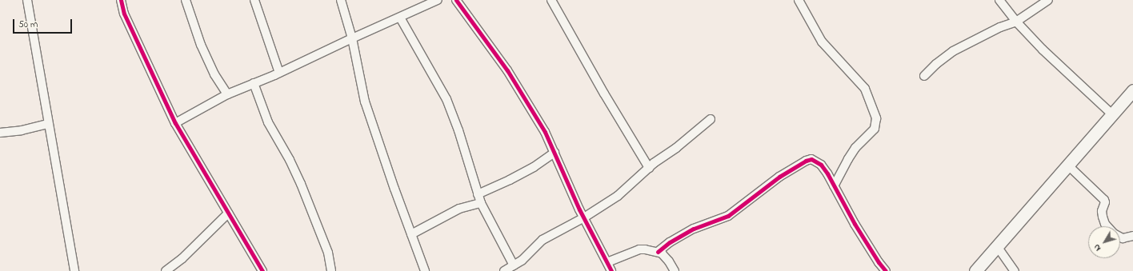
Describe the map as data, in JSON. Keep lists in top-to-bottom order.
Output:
{
  "scale_bar": "50 m",
  "north": "bottom left"
}
